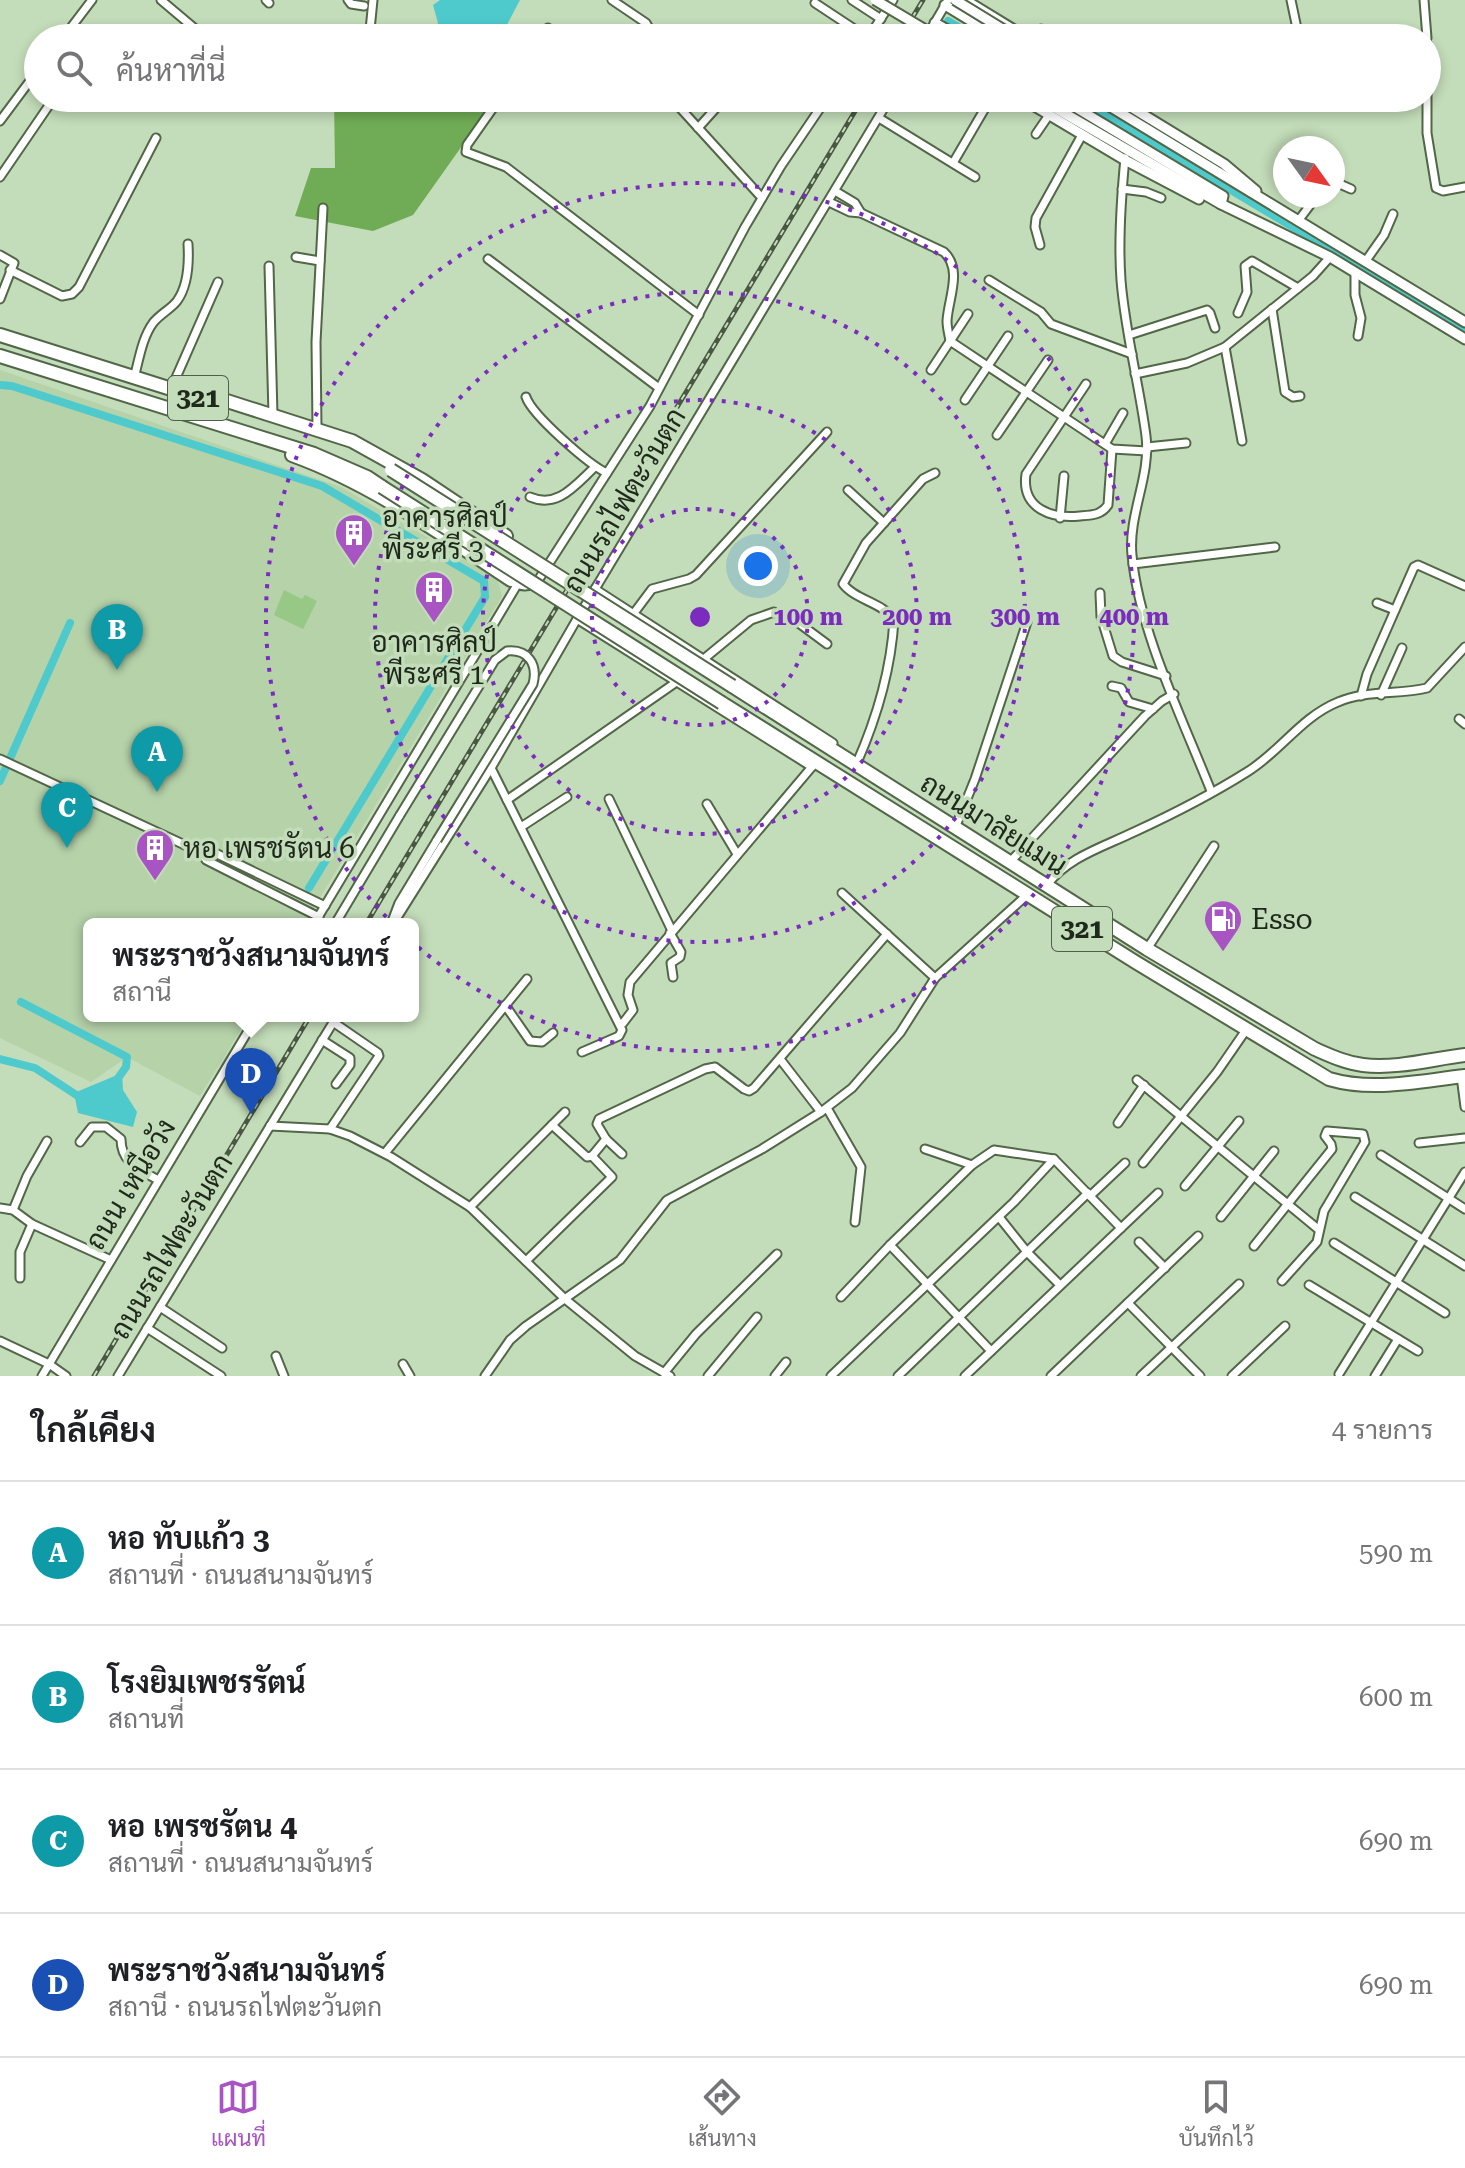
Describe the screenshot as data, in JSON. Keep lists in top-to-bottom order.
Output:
{
  "streets": {
    "highway": ["321", "ถนนมาลัยแมน"],
    "street": ["ถนนรถไฟตะวันตก", "ถนน เหนือวัง"]
  },
  "places": {
    "building": ["อาคารศิลป์ พีระศรี 3", "อาคารศิลป์ พีระศรี 1", "หอ เพรชรัตน 6"],
    "fuel station": ["Esso"]
  },
  "north": "bottom right",
  "page": {
    "search": "ค้นหาที่นี่",
    "pins": [
      "B",
      "A",
      "C",
      "D"
    ],
    "popup": ["พระราชวังสนามจันทร์", "สถานี"],
    "heading": ["ใกล้เคียง", "4 รายการ"],
    "list": [
      {
        "mark": "A",
        "name": "หอ ทับแก้ว 3",
        "note": "สถานที่ · ถนนสนามจันทร์",
        "value": "590 m"
      },
      {
        "mark": "B",
        "name": "โรงยิมเพชรรัตน์",
        "note": "สถานที่",
        "value": "600 m"
      },
      {
        "mark": "C",
        "name": "หอ เพรชรัตน 4",
        "note": "สถานที่ · ถนนสนามจันทร์",
        "value": "690 m"
      },
      {
        "mark": "D",
        "name": "พระราชวังสนามจันทร์",
        "note": "สถานี · ถนนรถไฟตะวันตก",
        "value": "690 m"
      }
    ],
    "nav": ["แผนที่", "เส้นทาง", "บันทึกไว้"]
  },
  "rings": [
    "100 m",
    "200 m",
    "300 m",
    "400 m"
  ]
}
